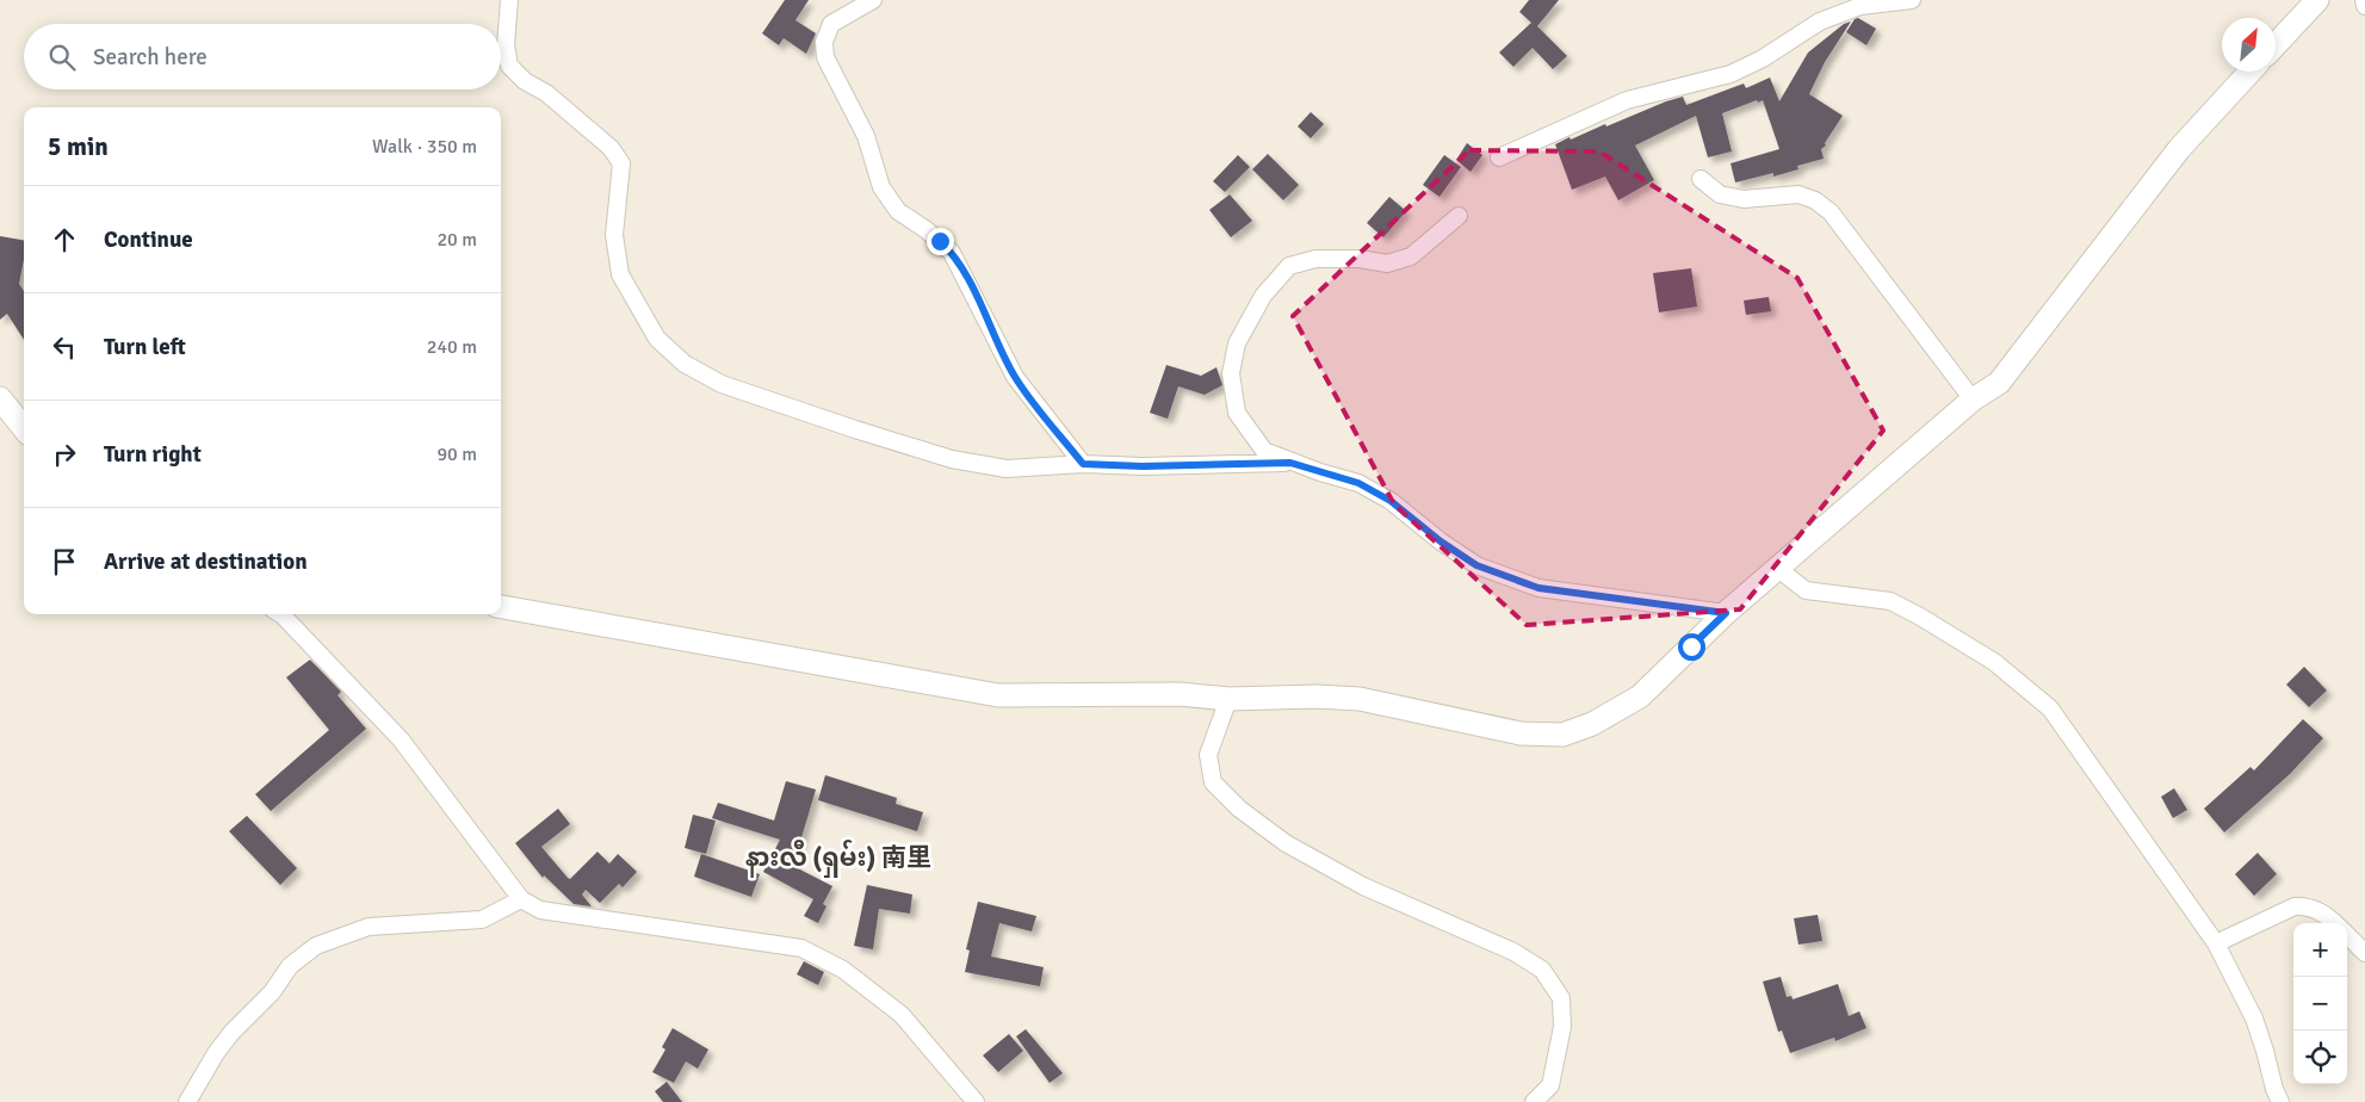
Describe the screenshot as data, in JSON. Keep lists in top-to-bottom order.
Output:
{
  "districts": ["နားလီ (ရှမ်း) 南里"],
  "north": "top right",
  "page": {
    "search": "Search here",
    "heading": ["5 min", "Walk · 350 m"],
    "list": [
      ["Continue", "20 m"],
      ["Turn left", "240 m"],
      ["Turn right", "90 m"],
      "Arrive at destination"
    ],
    "map_buttons": ["+", "−"]
  }
}
